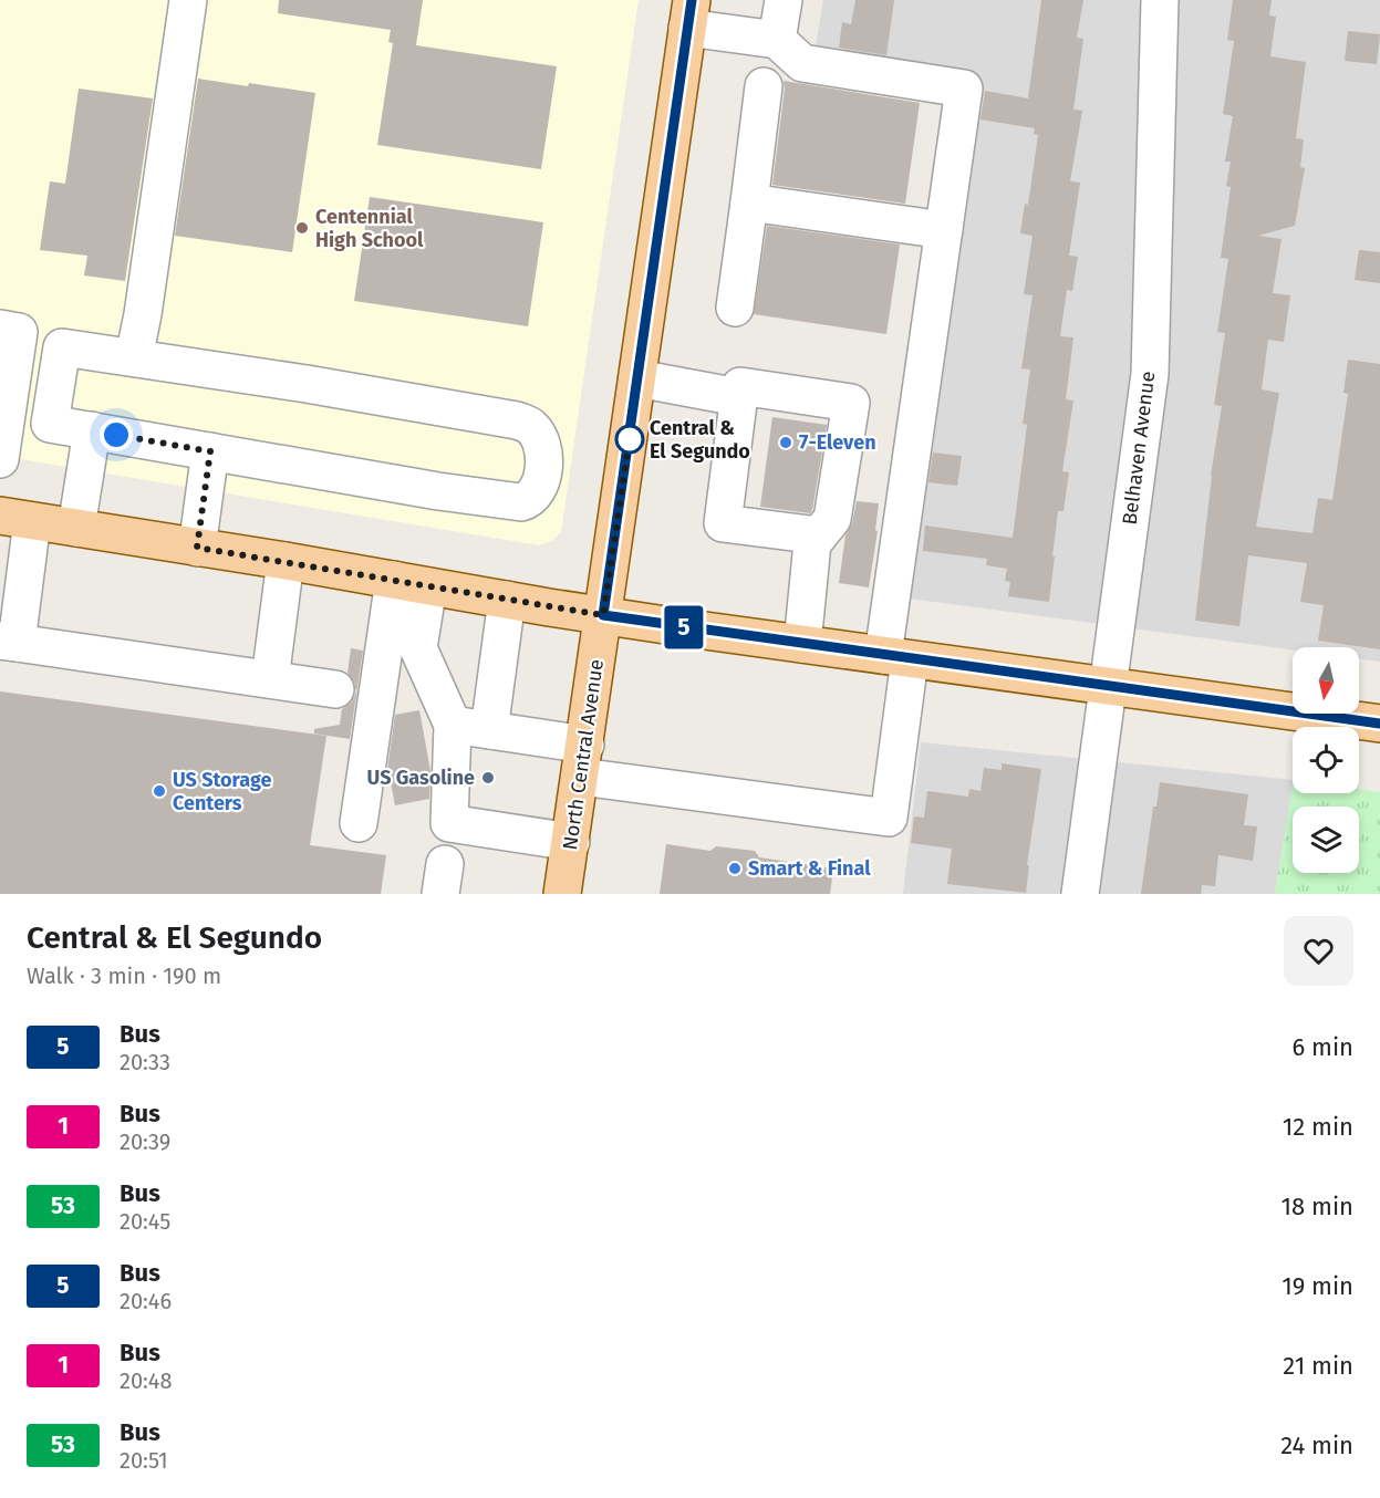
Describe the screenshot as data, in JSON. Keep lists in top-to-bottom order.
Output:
{
  "streets": {
    "main road": ["North Central Avenue"],
    "street": ["Belhaven Avenue"]
  },
  "places": [
    "Centennial High School",
    "Central & El Segundo",
    "7-Eleven",
    "US Gasoline",
    "US Storage Centers",
    "Smart & Final"
  ],
  "lines": ["bus line 5"],
  "north": "bottom",
  "page": {
    "on_map": "5",
    "heading": ["Central & El Segundo", "Walk · 3 min · 190 m"],
    "list": [
      {
        "mark": "5",
        "name": "Bus",
        "note": "20:33",
        "value": "6 min"
      },
      {
        "mark": "1",
        "name": "Bus",
        "note": "20:39",
        "value": "12 min"
      },
      {
        "mark": "53",
        "name": "Bus",
        "note": "20:45",
        "value": "18 min"
      },
      {
        "mark": "5",
        "name": "Bus",
        "note": "20:46",
        "value": "19 min"
      },
      {
        "mark": "1",
        "name": "Bus",
        "note": "20:48",
        "value": "21 min"
      },
      {
        "mark": "53",
        "name": "Bus",
        "note": "20:51",
        "value": "24 min"
      }
    ]
  }
}
